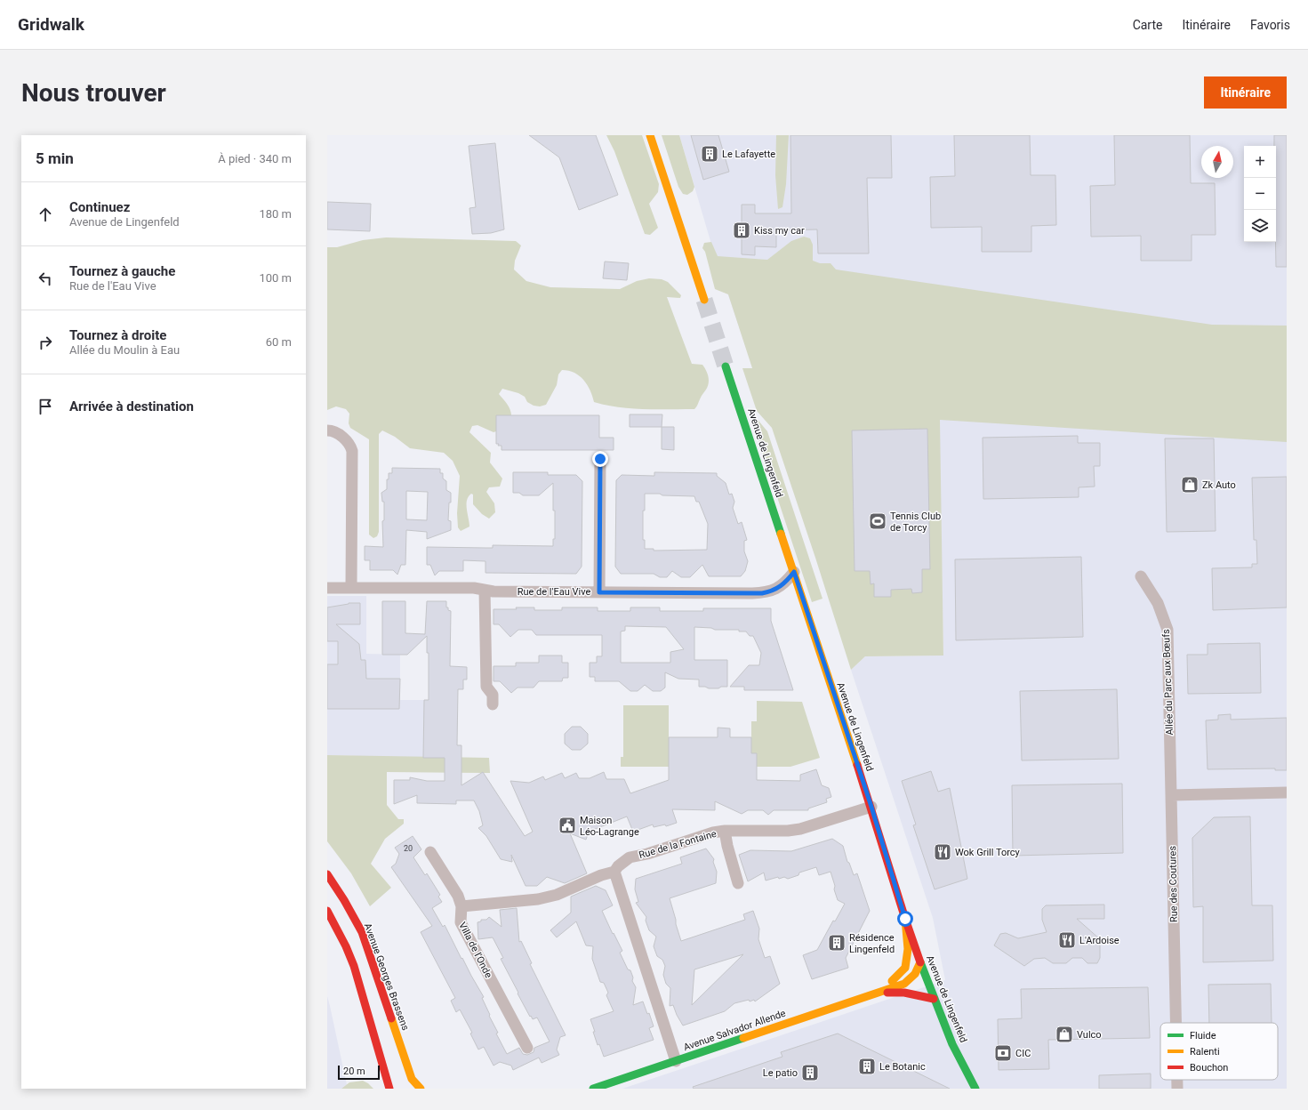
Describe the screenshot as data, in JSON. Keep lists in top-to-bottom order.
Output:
{
  "streets": {
    "main road": ["Avenue de Lingenfeld", "Avenue Georges Brassens", "Avenue Salvador Allende"],
    "street": [
      "Rue de l'Eau Vive",
      "Allée du Parc aux Bœufs",
      "Rue de la Fontaine",
      "Rue des Coutures",
      "Villa de l'Onde"
    ]
  },
  "crossings": [
    ["Avenue de Lingenfeld", "Rue de l'Eau Vive"],
    ["Avenue de Lingenfeld", "Rue de la Fontaine"],
    ["Avenue de Lingenfeld", "Avenue Salvador Allende"],
    ["Allée du Parc aux Bœufs", "Rue des Coutures"],
    ["Rue de la Fontaine", "Villa de l'Onde"]
  ],
  "places": {
    "building": [
      "Le Lafayette",
      "Kiss my car",
      "Résidence Lingenfeld",
      "Le Botanic",
      "Le patio"
    ],
    "shop": ["Zk Auto", "Vulco"],
    "sports": ["Tennis Club de Torcy"],
    "public building": ["Maison Léo-Lagrange"],
    "restaurant": ["Wok Grill Torcy", "L'Ardoise"],
    "bank": ["CIC"]
  },
  "house_numbers": ["20"],
  "legend": ["Fluide", "Ralenti", "Bouchon"],
  "scale_bar": "20 m",
  "north": "top",
  "page": {
    "header": "Gridwalk",
    "nav": ["Carte", "Itinéraire", "Favoris"],
    "buttons": "Itinéraire",
    "title": "Nous trouver",
    "heading": ["5 min", "À pied · 340 m"],
    "map_buttons": ["+", "−"],
    "list": [
      ["Continuez", "Avenue de Lingenfeld", "180 m"],
      ["Tournez à gauche", "Rue de l'Eau Vive", "100 m"],
      ["Tournez à droite", "Allée du Moulin à Eau", "60 m"],
      "Arrivée à destination"
    ],
    "scale": "20 m"
  }
}
